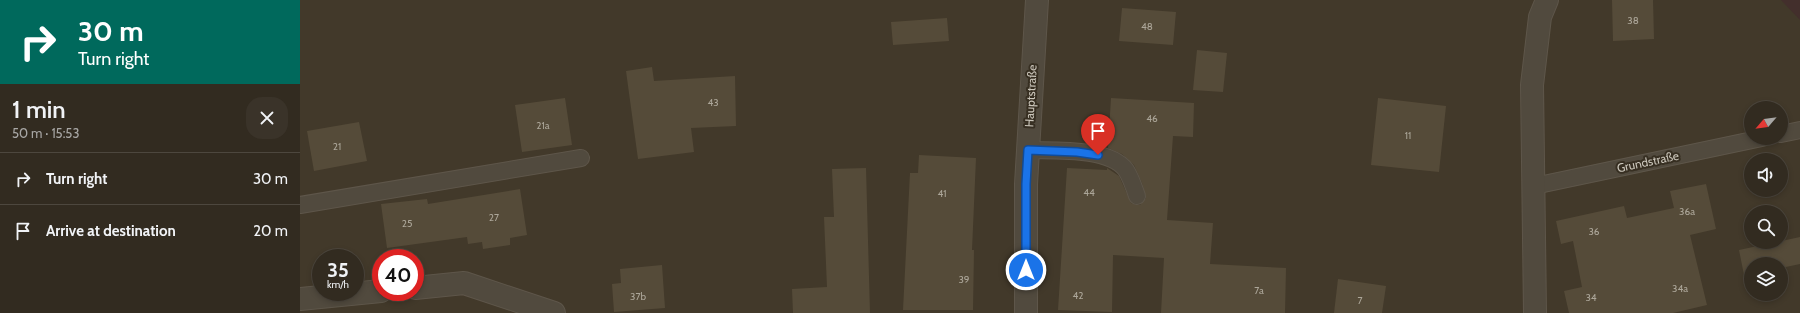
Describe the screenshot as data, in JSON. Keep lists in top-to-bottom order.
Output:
{
  "streets": {
    "street": ["Hauptstraße"],
    "lane": ["Grundstraße"]
  },
  "house_numbers": [
    "38",
    "48",
    "43",
    "46",
    "21a",
    "11",
    "21",
    "44",
    "41",
    "36a",
    "27",
    "25",
    "36",
    "39",
    "34a",
    "7a",
    "42",
    "37b",
    "34",
    "7"
  ],
  "north": "bottom left",
  "page": {
    "turn": ["30 m", "Turn right"],
    "heading": ["1 min", "50 m · 15:53"],
    "list": [
      {
        "name": "Turn right",
        "value": "30 m"
      },
      {
        "name": "Arrive at destination",
        "value": "20 m"
      }
    ],
    "speed": "35 km/h",
    "limit": "40"
  }
}
